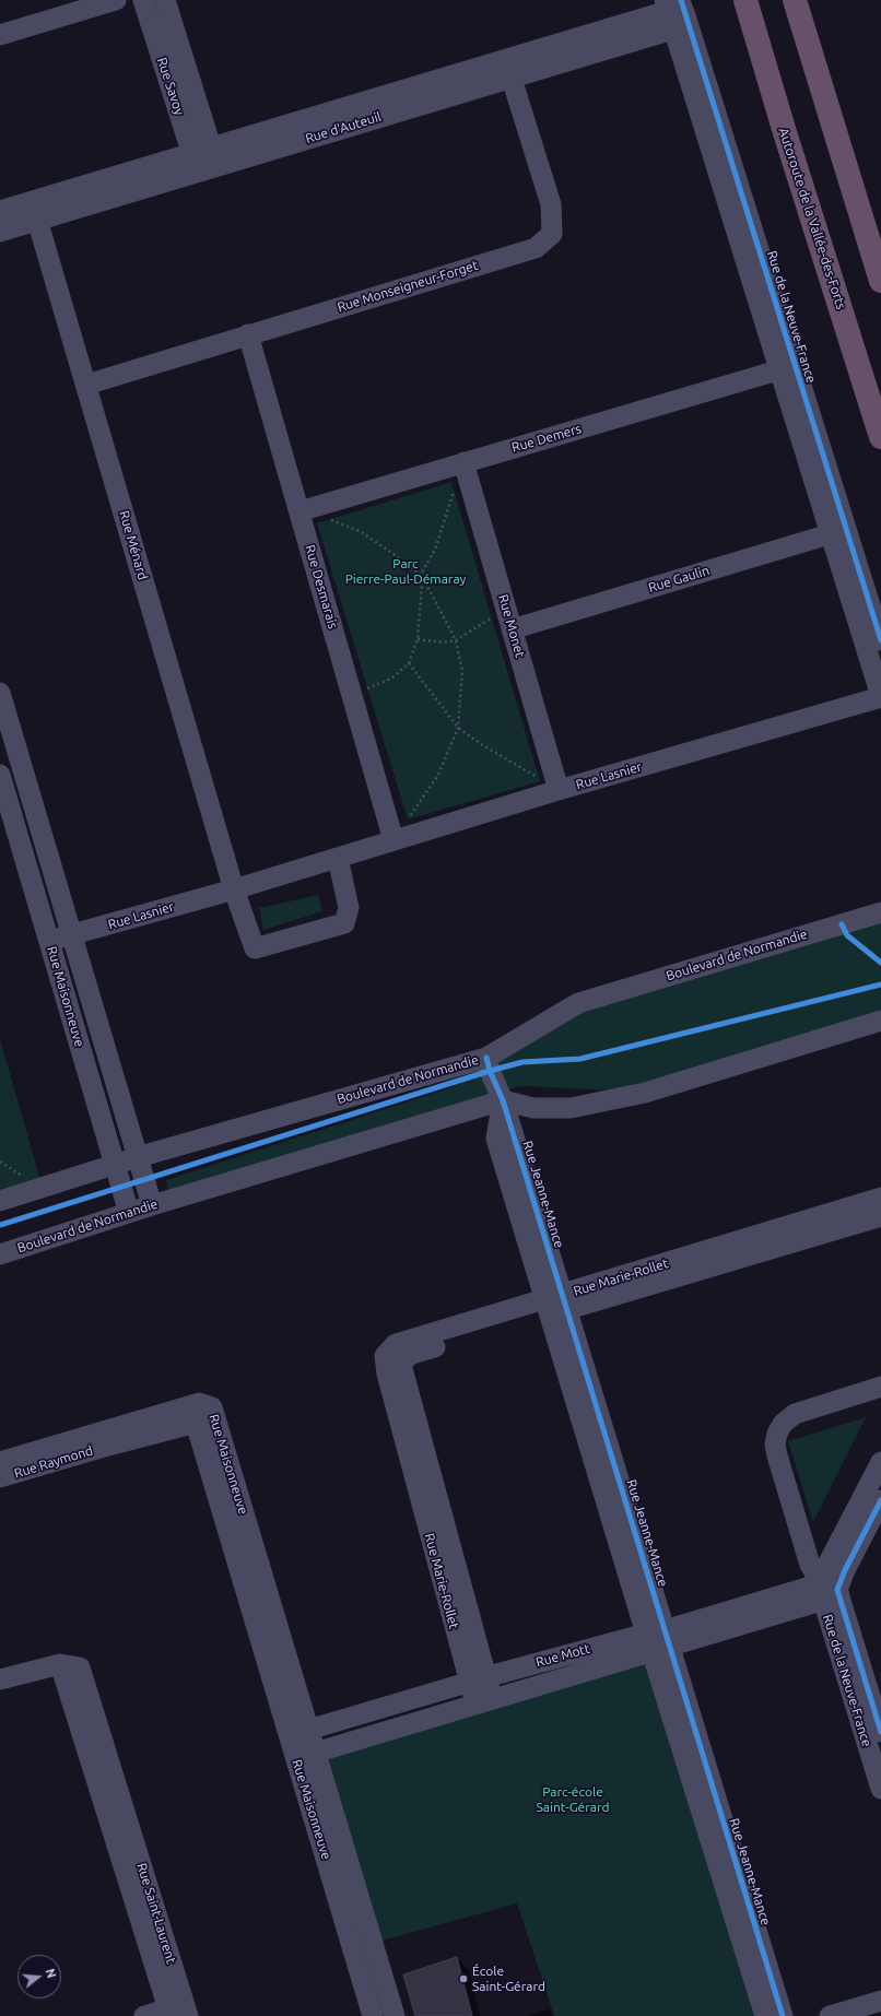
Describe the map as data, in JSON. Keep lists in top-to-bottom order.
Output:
{
  "streets": {
    "highway": ["Autoroute de la Vallée-des-Forts"],
    "street": [
      "Rue Savoy",
      "Rue d'Auteuil",
      "Rue Monseigneur-Forget",
      "Rue de la Neuve-France",
      "Rue Demers",
      "Rue Ménard",
      "Rue Gaulin",
      "Rue Desmarais",
      "Rue Monet",
      "Rue Lasnier",
      "Boulevard de Normandie",
      "Rue Maisonneuve",
      "Rue Jeanne-Mance",
      "Rue Marie-Rollet",
      "Rue Raymond",
      "Rue Mott",
      "Rue Saint-Laurent"
    ]
  },
  "crossings": [
    ["Rue Savoy", "Rue d'Auteuil"],
    ["Rue d'Auteuil", "Rue Monseigneur-Forget"],
    ["Rue d'Auteuil", "Rue de la Neuve-France"],
    ["Rue d'Auteuil", "Rue Ménard"],
    ["Rue Monseigneur-Forget", "Rue Ménard"],
    ["Rue Monseigneur-Forget", "Rue Desmarais"],
    ["Rue de la Neuve-France", "Rue Demers"],
    ["Rue de la Neuve-France", "Rue Gaulin"],
    ["Rue de la Neuve-France", "Rue Lasnier"],
    ["Rue de la Neuve-France", "Rue Mott"],
    ["Rue Demers", "Rue Desmarais"],
    ["Rue Demers", "Rue Monet"],
    ["Rue Ménard", "Rue Lasnier"],
    ["Rue Gaulin", "Rue Monet"],
    ["Rue Desmarais", "Rue Lasnier"],
    ["Rue Monet", "Rue Lasnier"],
    ["Rue Lasnier", "Rue Maisonneuve"],
    ["Boulevard de Normandie", "Rue Maisonneuve"],
    ["Boulevard de Normandie", "Rue Jeanne-Mance"],
    ["Rue Maisonneuve", "Rue Raymond"],
    ["Rue Maisonneuve", "Rue Mott"],
    ["Rue Jeanne-Mance", "Rue Marie-Rollet"],
    ["Rue Jeanne-Mance", "Rue Mott"],
    ["Rue Marie-Rollet", "Rue Mott"]
  ],
  "parks": ["Parc Pierre-Paul-Démaray", "Parc-école Saint-Gérard"],
  "places": ["École Saint-Gérard"],
  "north": "right"
}
